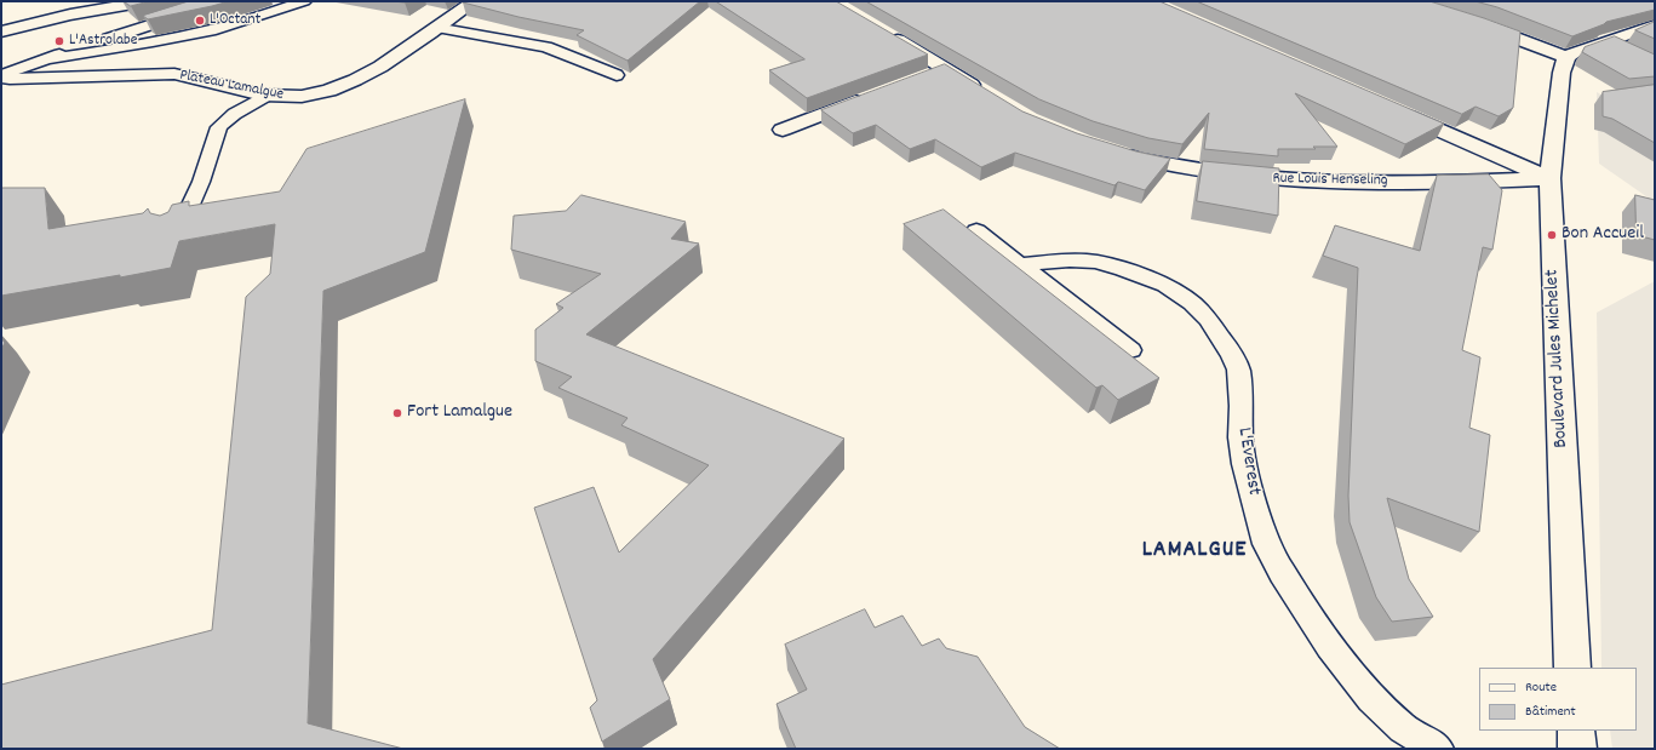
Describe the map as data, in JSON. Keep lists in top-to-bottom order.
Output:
{
  "streets": {
    "street": ["Plateau Lamalgue", "Rue Louis Henseling", "Boulevard Jules Michelet"],
    "lane": ["L'Everest"]
  },
  "crossings": [
    ["Rue Louis Henseling", "Boulevard Jules Michelet"]
  ],
  "districts": ["LAMALGUE"],
  "places": [
    "L'Octant",
    "L'Astrolabe",
    "Bon Accueil",
    "Fort Lamalgue"
  ],
  "legend": ["Route", "Bâtiment"]
}
